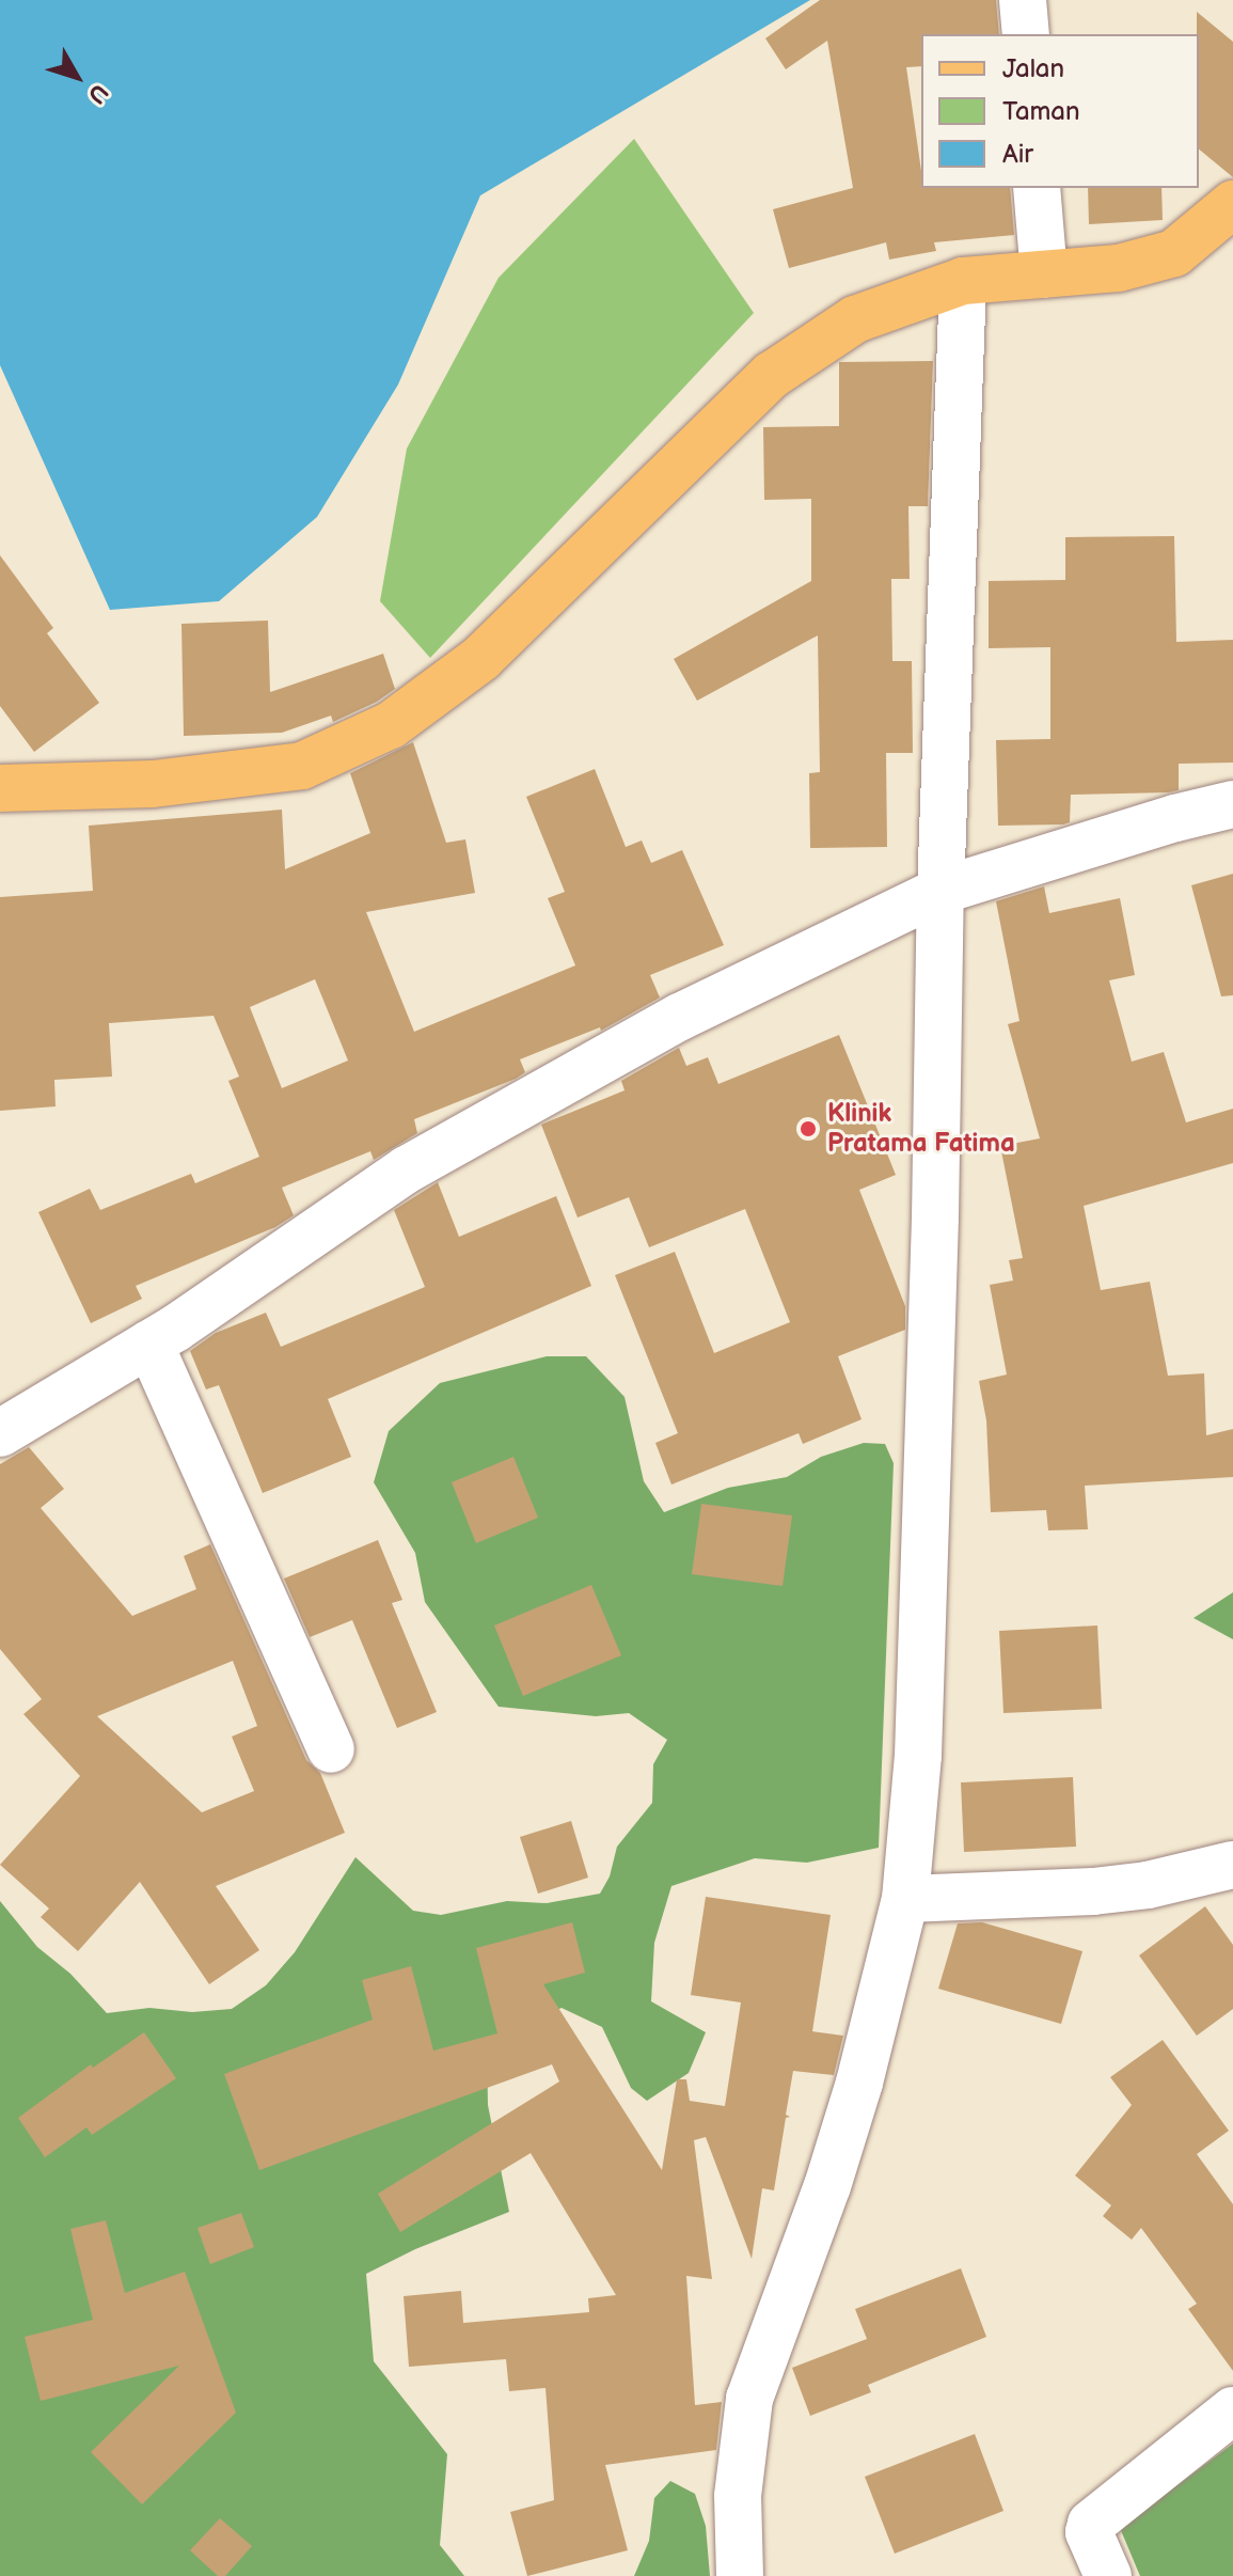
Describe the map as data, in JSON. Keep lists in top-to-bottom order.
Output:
{
  "places": ["Klinik Pratama Fatima"],
  "legend": ["Jalan", "Taman", "Air"],
  "north": "bottom right"
}
